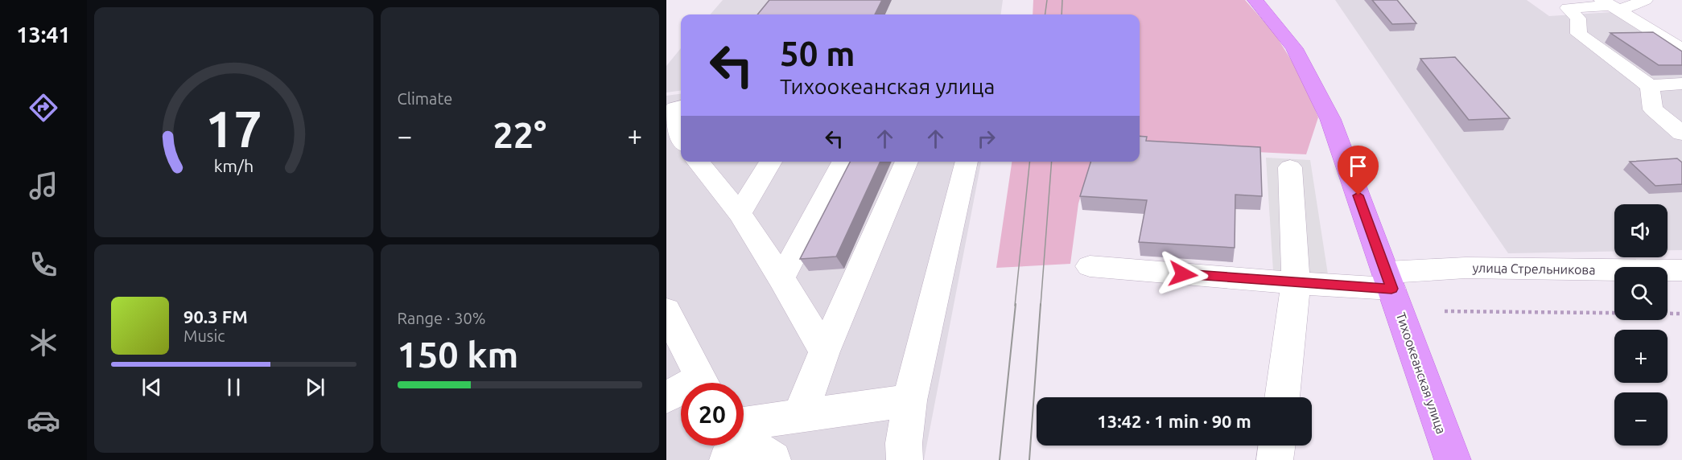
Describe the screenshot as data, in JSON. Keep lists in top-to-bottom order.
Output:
{
  "streets": {
    "main road": ["Тихоокеанская улица"],
    "street": ["улица Стрельникова"]
  },
  "crossings": [
    ["улица Стрельникова", "Тихоокеанская улица"]
  ],
  "page": {
    "tabs": "13:41",
    "tile": [
      "Climate",
      ["Range · 30%", "150 km"]
    ],
    "turn": ["50 m", "Тихоокеанская улица"],
    "heat": ["−", "22°", "+"],
    "map_buttons": ["+", "−"],
    "song": ["90.3 FM", "Music"],
    "limit": "20",
    "trip": "13:42 · 1 min · 90 m",
    "gauge": ["17", "km/h"]
  }
}
